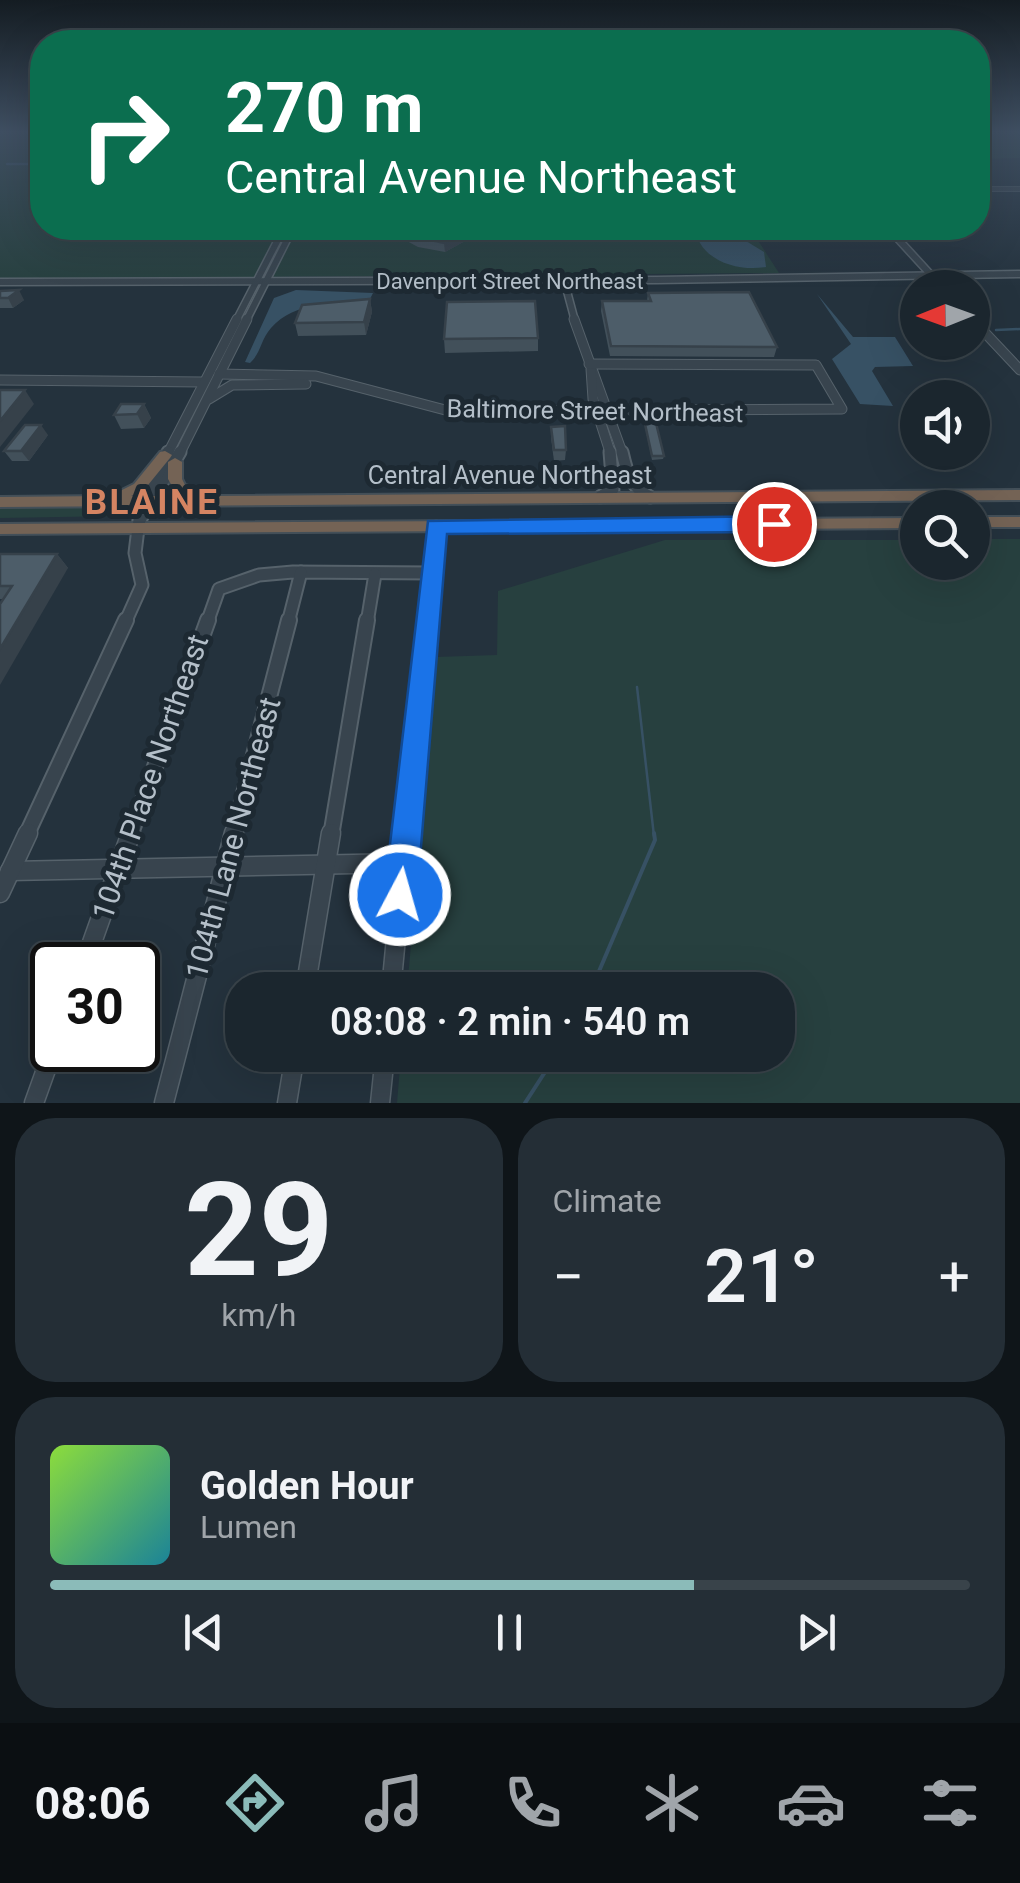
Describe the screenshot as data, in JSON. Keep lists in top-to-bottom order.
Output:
{
  "streets": {
    "highway": ["Central Avenue Northeast"],
    "street": [
      "Davenport Street Northeast",
      "Baltimore Street Northeast",
      "104th Place Northeast",
      "104th Lane Northeast"
    ]
  },
  "crossings": [
    ["104th Place Northeast", "104th Lane Northeast"]
  ],
  "districts": ["BLAINE"],
  "north": "left",
  "page": {
    "turn": ["270 m", "Central Avenue Northeast"],
    "limit": "30",
    "trip": "08:08 · 2 min · 540 m",
    "tile": [
      ["29", "km/h"],
      "Climate"
    ],
    "heat": ["−", "21°", "+"],
    "song": ["Golden Hour", "Lumen"],
    "tabs": "08:06"
  }
}
